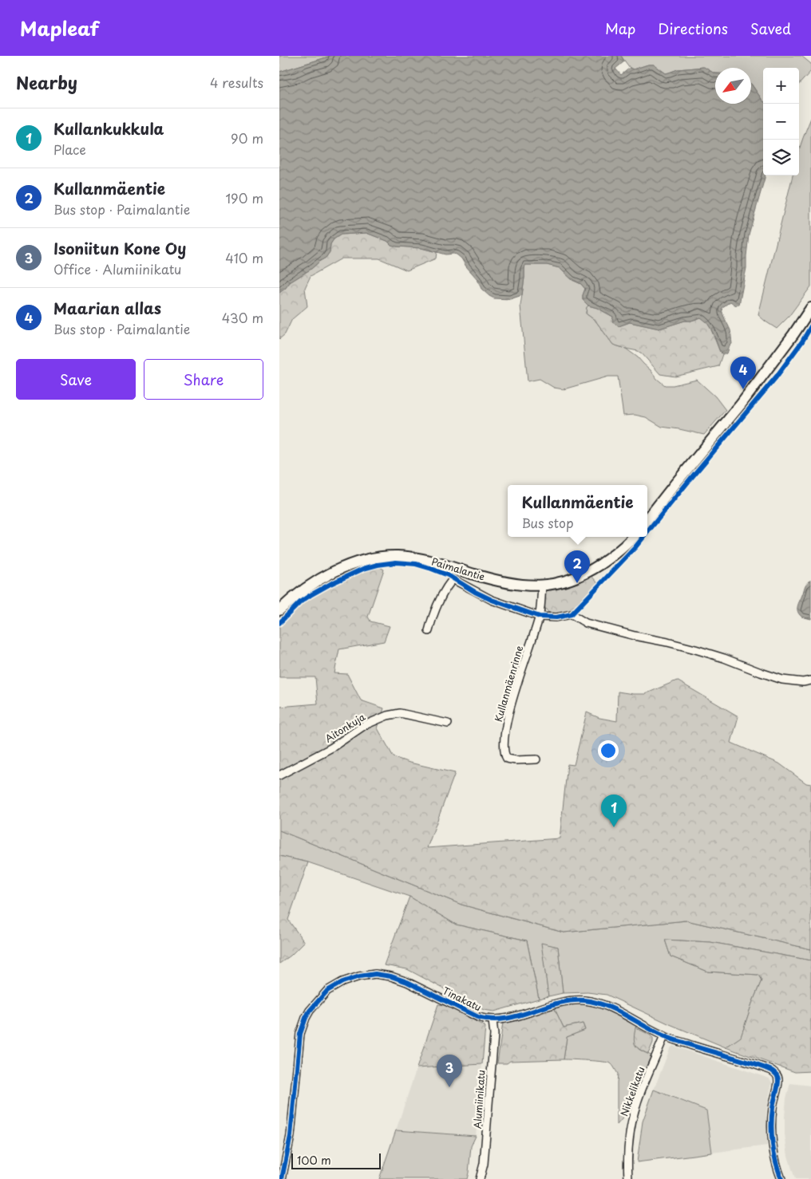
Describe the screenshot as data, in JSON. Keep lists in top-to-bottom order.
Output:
{
  "streets": {
    "street": [
      "Paimalantie",
      "Kullanmäenrinne",
      "Aitonkuja",
      "Tinakatu",
      "Nikkelikatu",
      "Alumiinikatu"
    ]
  },
  "crossings": [
    ["Paimalantie", "Kullanmäenrinne"],
    ["Tinakatu", "Nikkelikatu"],
    ["Tinakatu", "Alumiinikatu"]
  ],
  "scale_bar": "100 m",
  "north": "bottom left",
  "page": {
    "header": "Mapleaf",
    "nav": ["Map", "Directions", "Saved"],
    "heading": ["Nearby", "4 results"],
    "map_buttons": ["+", "−"],
    "list": [
      {
        "mark": "1",
        "name": "Kullankukkula",
        "note": "Place",
        "value": "90 m"
      },
      {
        "mark": "2",
        "name": "Kullanmäentie",
        "note": "Bus stop · Paimalantie",
        "value": "190 m"
      },
      {
        "mark": "3",
        "name": "Isoniitun Kone Oy",
        "note": "Office · Alumiinikatu",
        "value": "410 m"
      },
      {
        "mark": "4",
        "name": "Maarian allas",
        "note": "Bus stop · Paimalantie",
        "value": "430 m"
      }
    ],
    "buttons": ["Save", "Share"],
    "pins": [
      "4",
      "2",
      "1",
      "3"
    ],
    "popup": ["Kullanmäentie", "Bus stop"],
    "scale": "100 m"
  }
}
